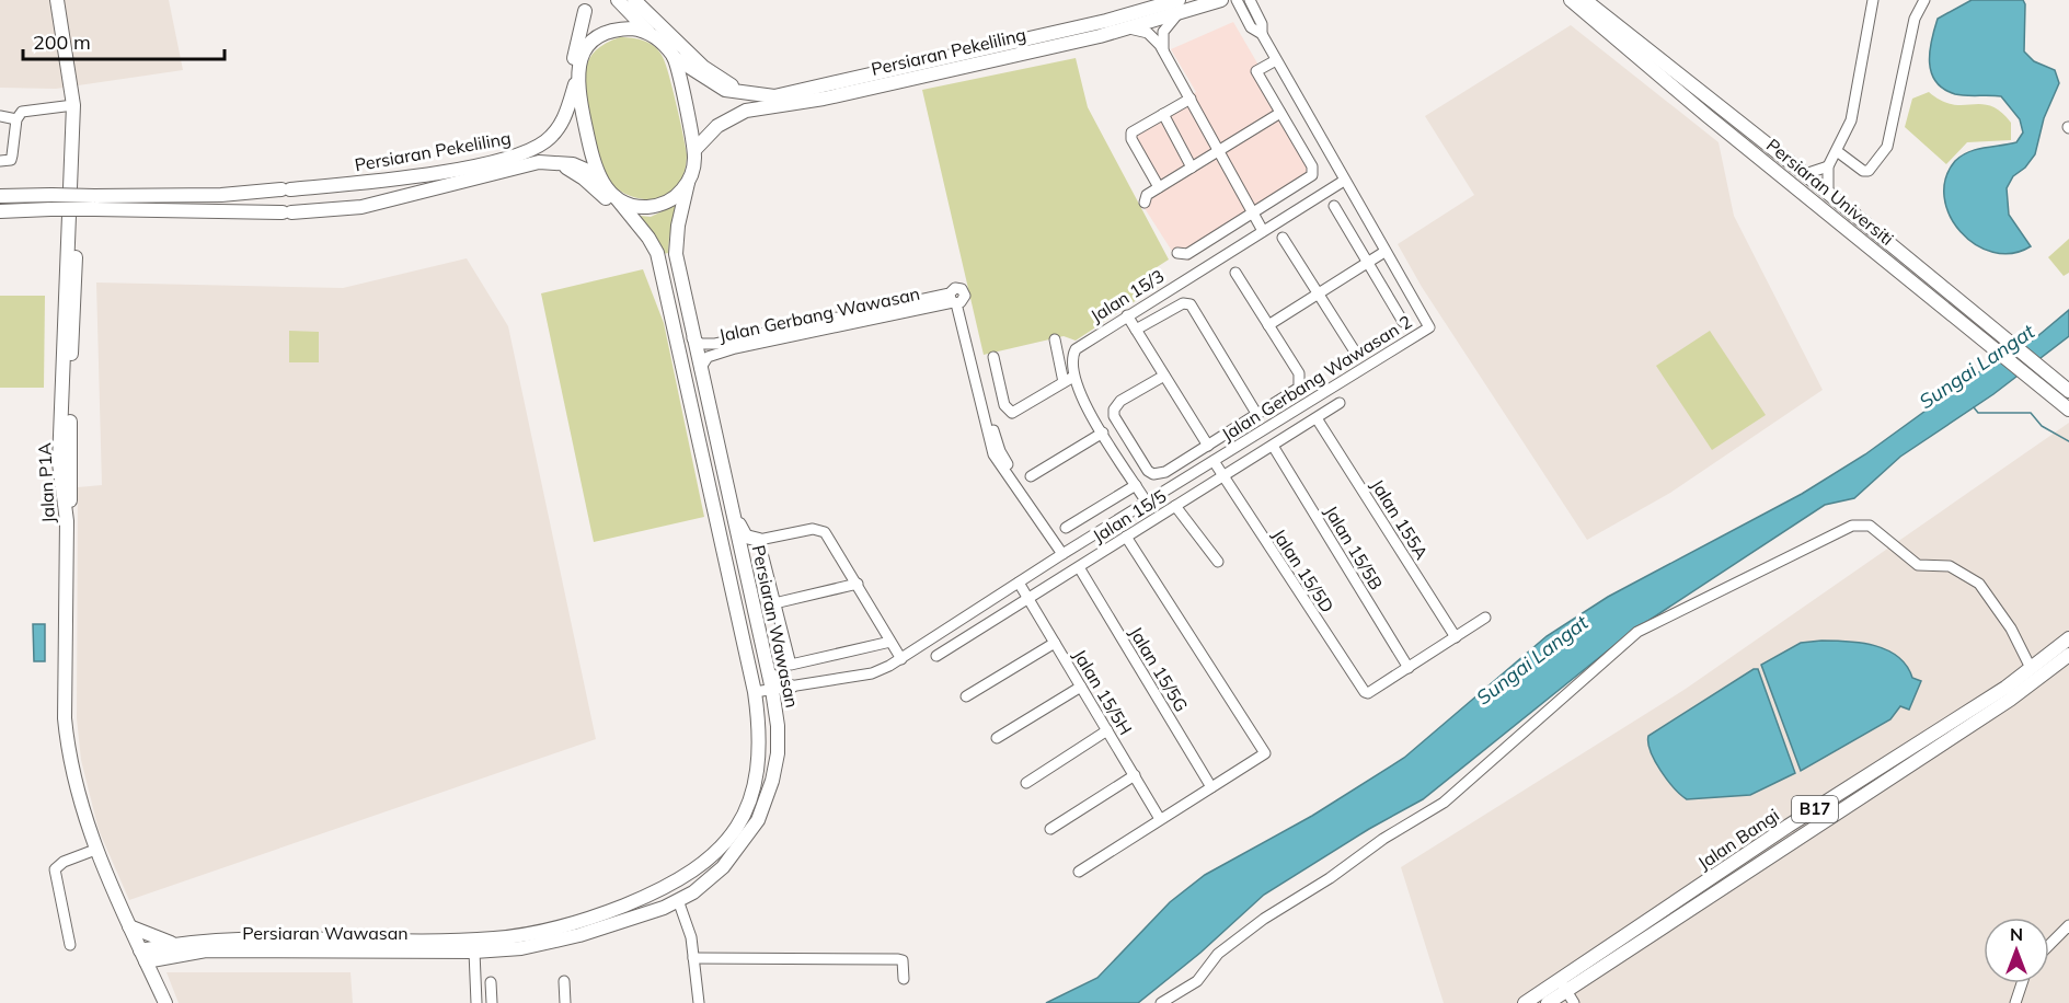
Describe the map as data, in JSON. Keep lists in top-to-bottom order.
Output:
{
  "streets": {
    "main road": [
      "Persiaran Pekeliling",
      "Persiaran Universiti",
      "Jalan P1A",
      "Persiaran Wawasan",
      "B17",
      "Jalan Bangi"
    ],
    "street": [
      "Jalan 15/3",
      "Jalan Gerbang Wawasan",
      "Jalan Gerbang Wawasan 2",
      "Jalan 15/5",
      "Jalan 155A",
      "Jalan 15/5B",
      "Jalan 15/5D",
      "Jalan 15/5G",
      "Jalan 15/5H"
    ]
  },
  "crossings": [
    ["Persiaran Pekeliling", "Persiaran Wawasan"],
    ["Jalan 15/3", "Jalan Gerbang Wawasan 2"],
    ["Jalan Gerbang Wawasan", "Persiaran Wawasan"],
    ["Jalan Gerbang Wawasan 2", "Jalan 15/5D"],
    ["Jalan Gerbang Wawasan 2", "Persiaran Wawasan"],
    ["Jalan Gerbang Wawasan 2", "Jalan 15/5H"],
    ["Jalan P1A", "Persiaran Wawasan"],
    ["Jalan 15/5", "Jalan 155A"],
    ["Jalan 15/5", "Jalan 15/5B"],
    ["Jalan 15/5", "Jalan 15/5D"],
    ["Jalan 15/5", "Jalan 15/5G"],
    ["Jalan 15/5", "Jalan 15/5H"],
    ["Jalan 15/5B", "Jalan 15/5D"]
  ],
  "water": ["Sungai Langat"],
  "scale_bar": "200 m",
  "north": "top"
}
